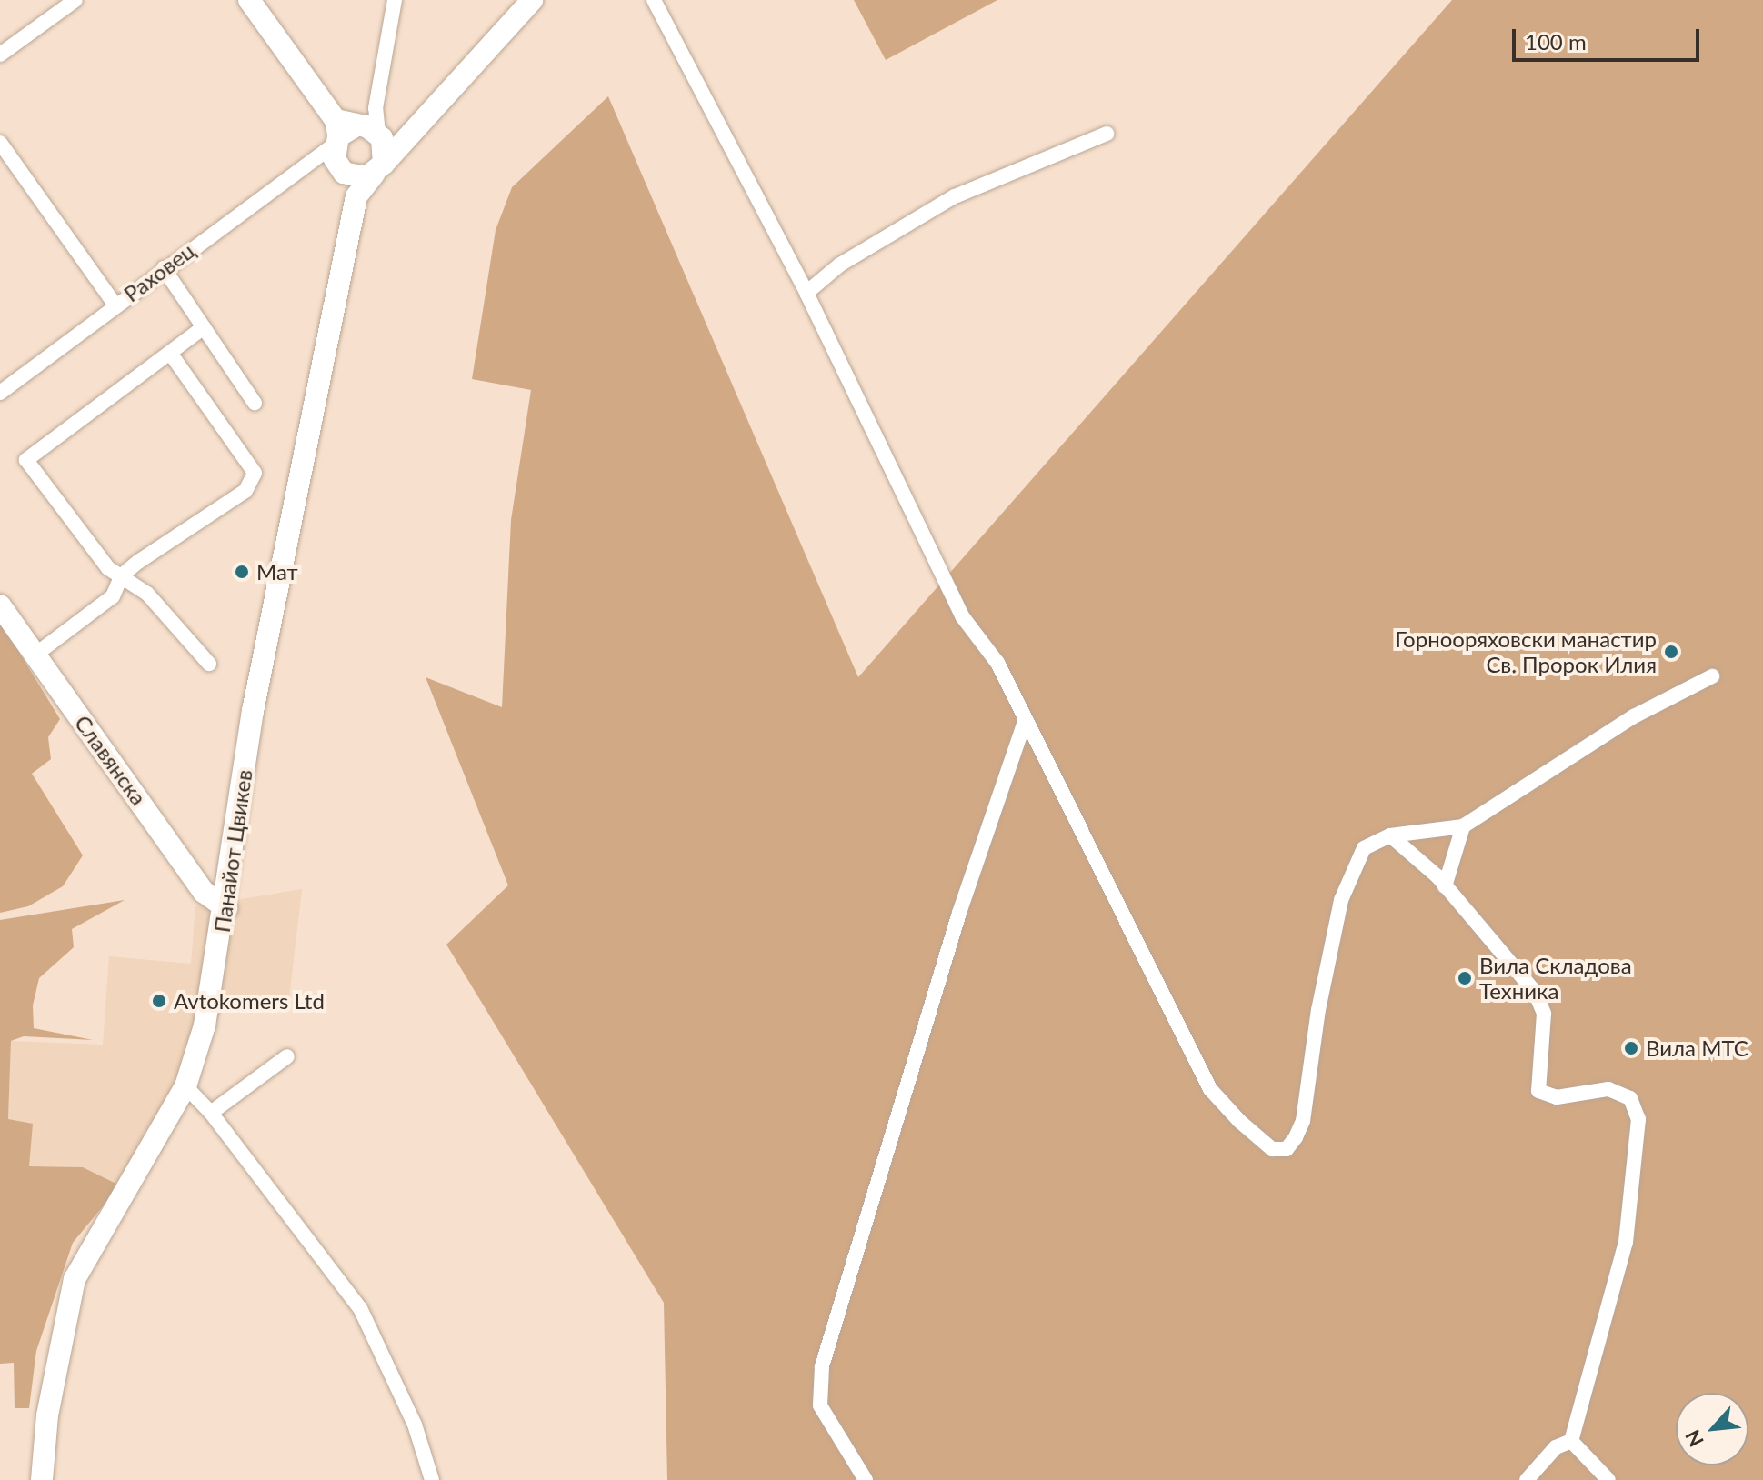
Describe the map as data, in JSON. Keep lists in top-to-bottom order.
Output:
{
  "streets": {
    "street": ["Раховец", "Славянска", "Панайот Цвикев"]
  },
  "crossings": [
    ["Раховец", "Панайот Цвикев"],
    ["Славянска", "Панайот Цвикев"]
  ],
  "places": [
    "Мат",
    "Горнооряховски манастир Св. Пророк Илия",
    "Вила Складова Техника",
    "Avtokomers Ltd",
    "Вила МТС"
  ],
  "scale_bar": "100 m",
  "north": "bottom left"
}
